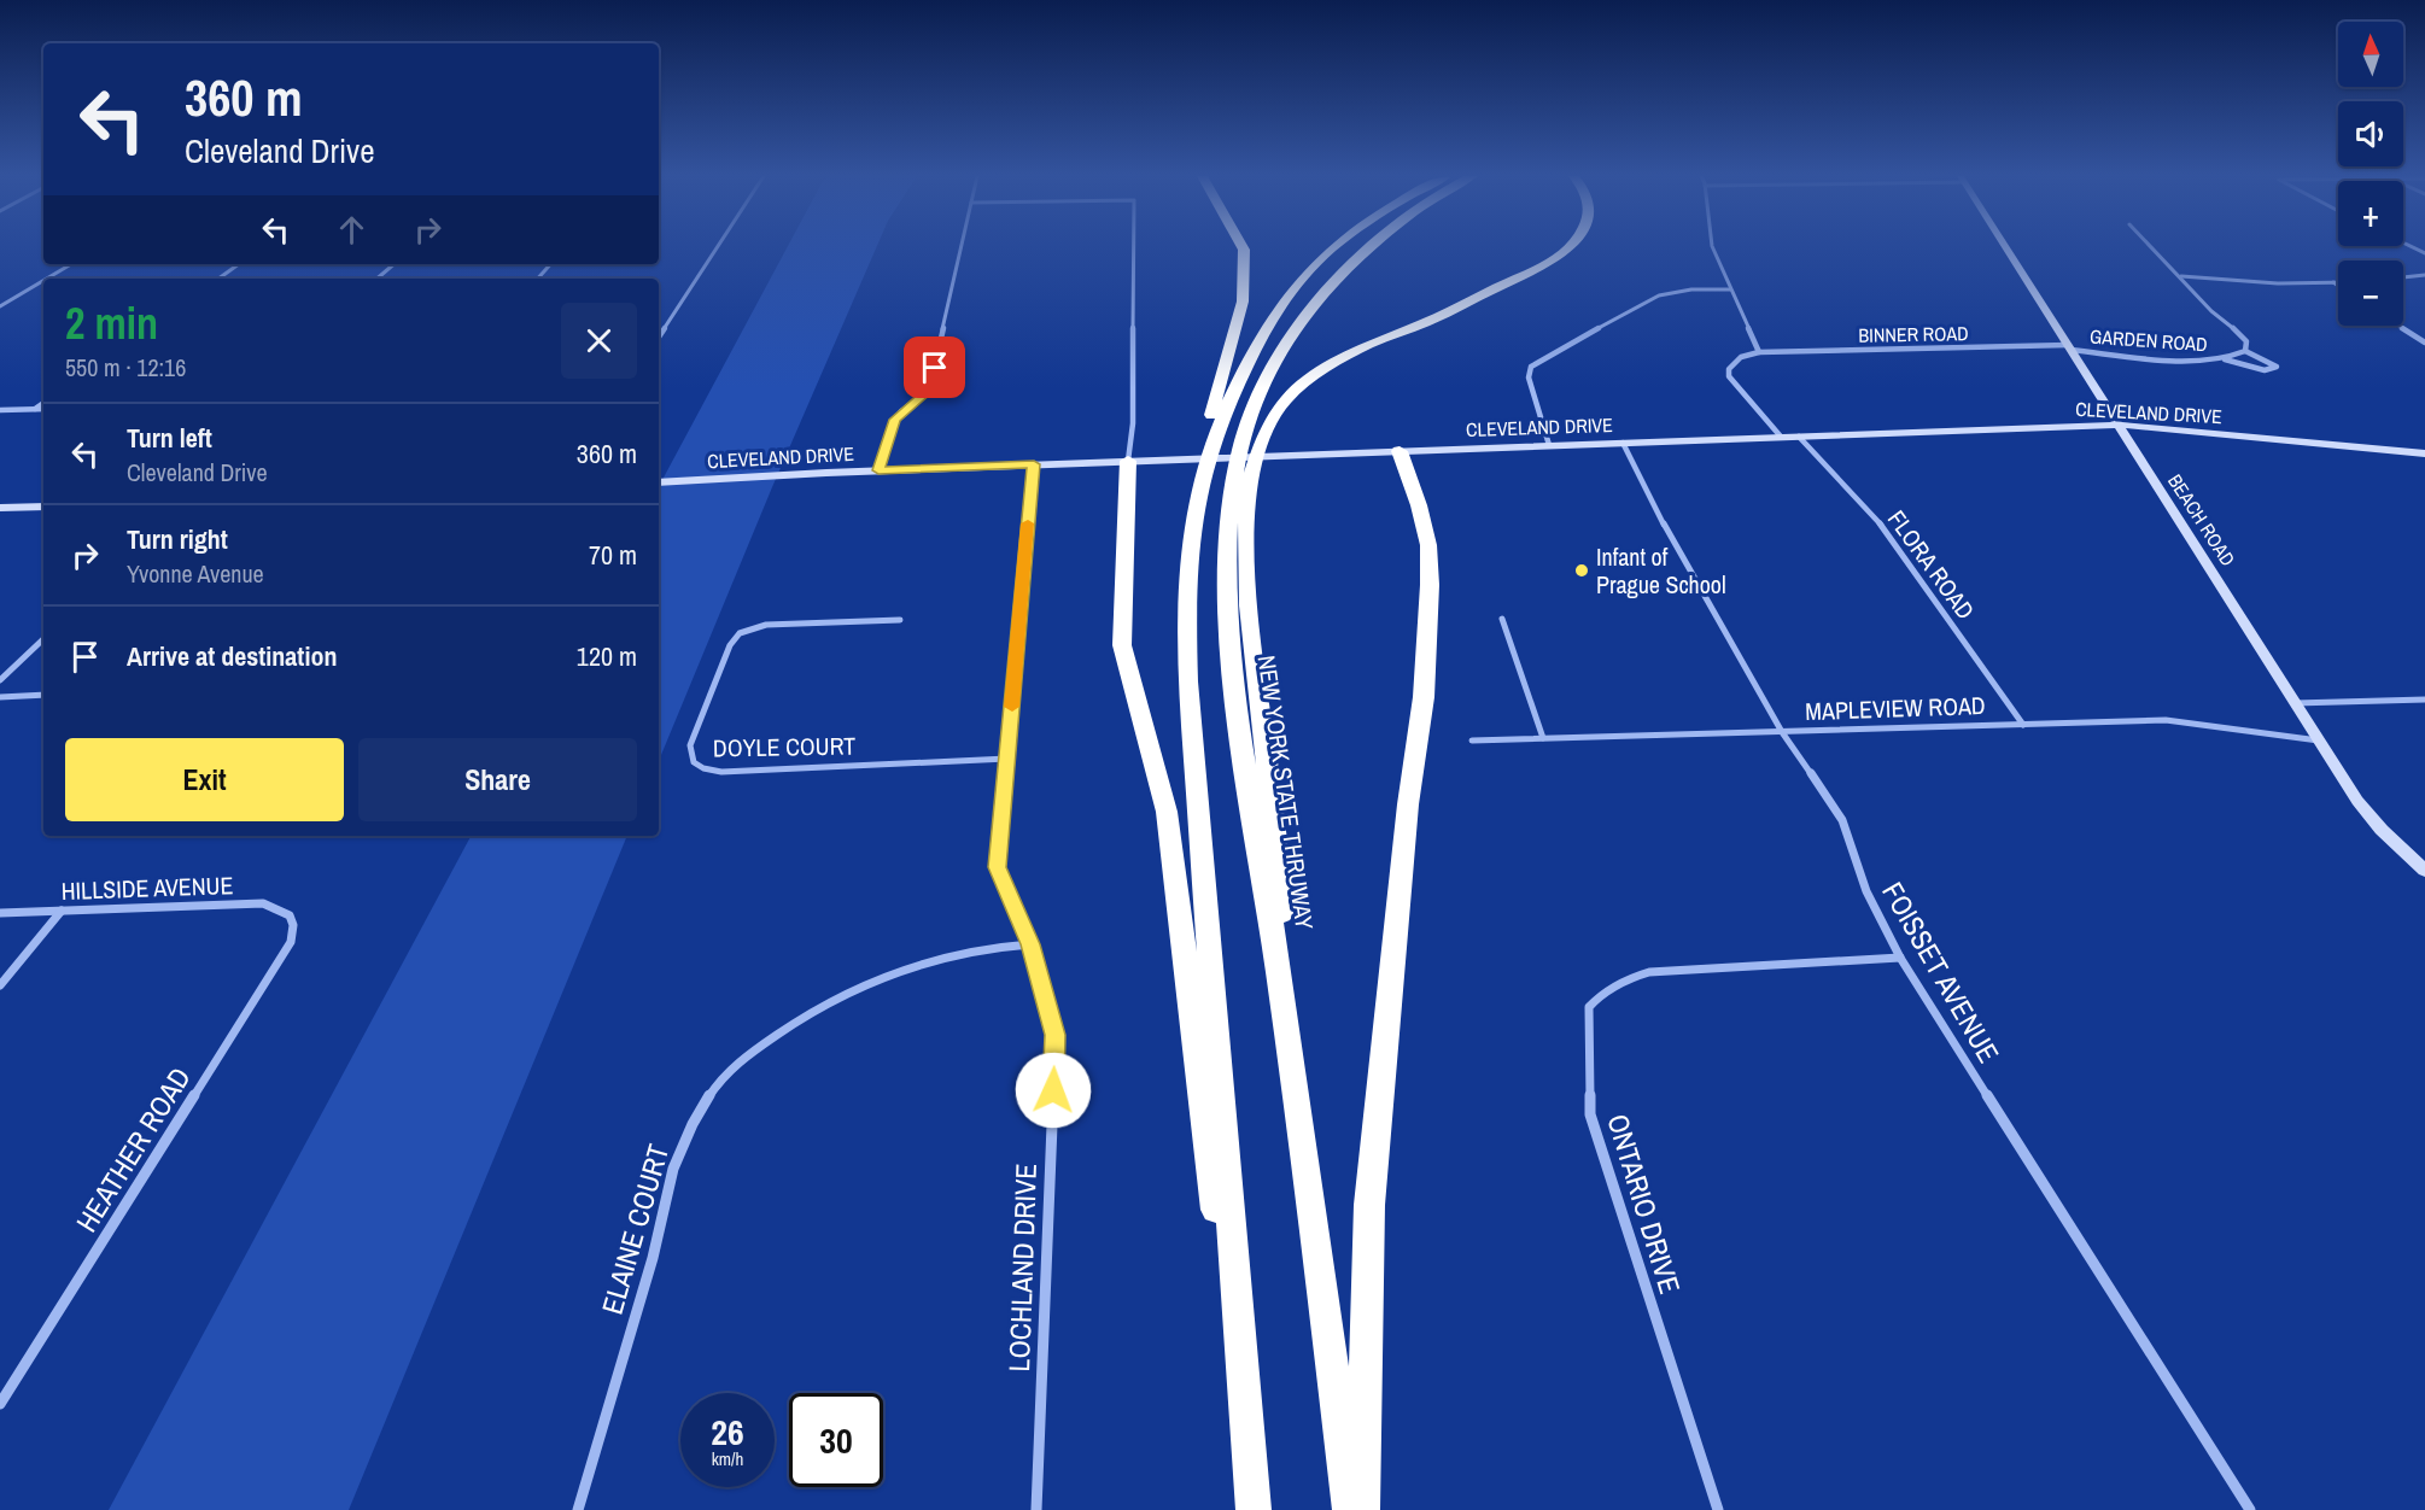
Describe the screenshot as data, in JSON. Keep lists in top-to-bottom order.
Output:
{
  "streets": {
    "highway": ["NEW YORK STATE THRUWAY"],
    "street": [
      "BINNER ROAD",
      "GARDEN ROAD",
      "CLEVELAND DRIVE",
      "BEACH ROAD",
      "FLORA ROAD",
      "MAPLEVIEW ROAD",
      "DOYLE COURT",
      "HILLSIDE AVENUE",
      "FOISSET AVENUE",
      "HEATHER ROAD",
      "ONTARIO DRIVE",
      "ELAINE COURT",
      "LOCHLAND DRIVE"
    ]
  },
  "crossings": [
    ["BINNER ROAD", "GARDEN ROAD"],
    ["BINNER ROAD", "BEACH ROAD"],
    ["GARDEN ROAD", "BEACH ROAD"],
    ["CLEVELAND DRIVE", "BEACH ROAD"],
    ["CLEVELAND DRIVE", "FLORA ROAD"],
    ["CLEVELAND DRIVE", "FOISSET AVENUE"],
    ["CLEVELAND DRIVE", "LOCHLAND DRIVE"],
    ["BEACH ROAD", "MAPLEVIEW ROAD"],
    ["FLORA ROAD", "MAPLEVIEW ROAD"],
    ["MAPLEVIEW ROAD", "FOISSET AVENUE"],
    ["DOYLE COURT", "LOCHLAND DRIVE"],
    ["HILLSIDE AVENUE", "HEATHER ROAD"],
    ["FOISSET AVENUE", "ONTARIO DRIVE"],
    ["ELAINE COURT", "LOCHLAND DRIVE"]
  ],
  "places": ["Infant of Prague School"],
  "north": "top",
  "page": {
    "map_buttons": ["+", "−"],
    "turn": ["360 m", "Cleveland Drive"],
    "heading": ["2 min", "550 m · 12:16"],
    "list": [
      {
        "name": "Turn left",
        "note": "Cleveland Drive",
        "value": "360 m"
      },
      {
        "name": "Turn right",
        "note": "Yvonne Avenue",
        "value": "70 m"
      },
      {
        "name": "Arrive at destination",
        "value": "120 m"
      }
    ],
    "buttons": ["Exit", "Share"],
    "speed": "26 km/h",
    "limit": "30"
  }
}
